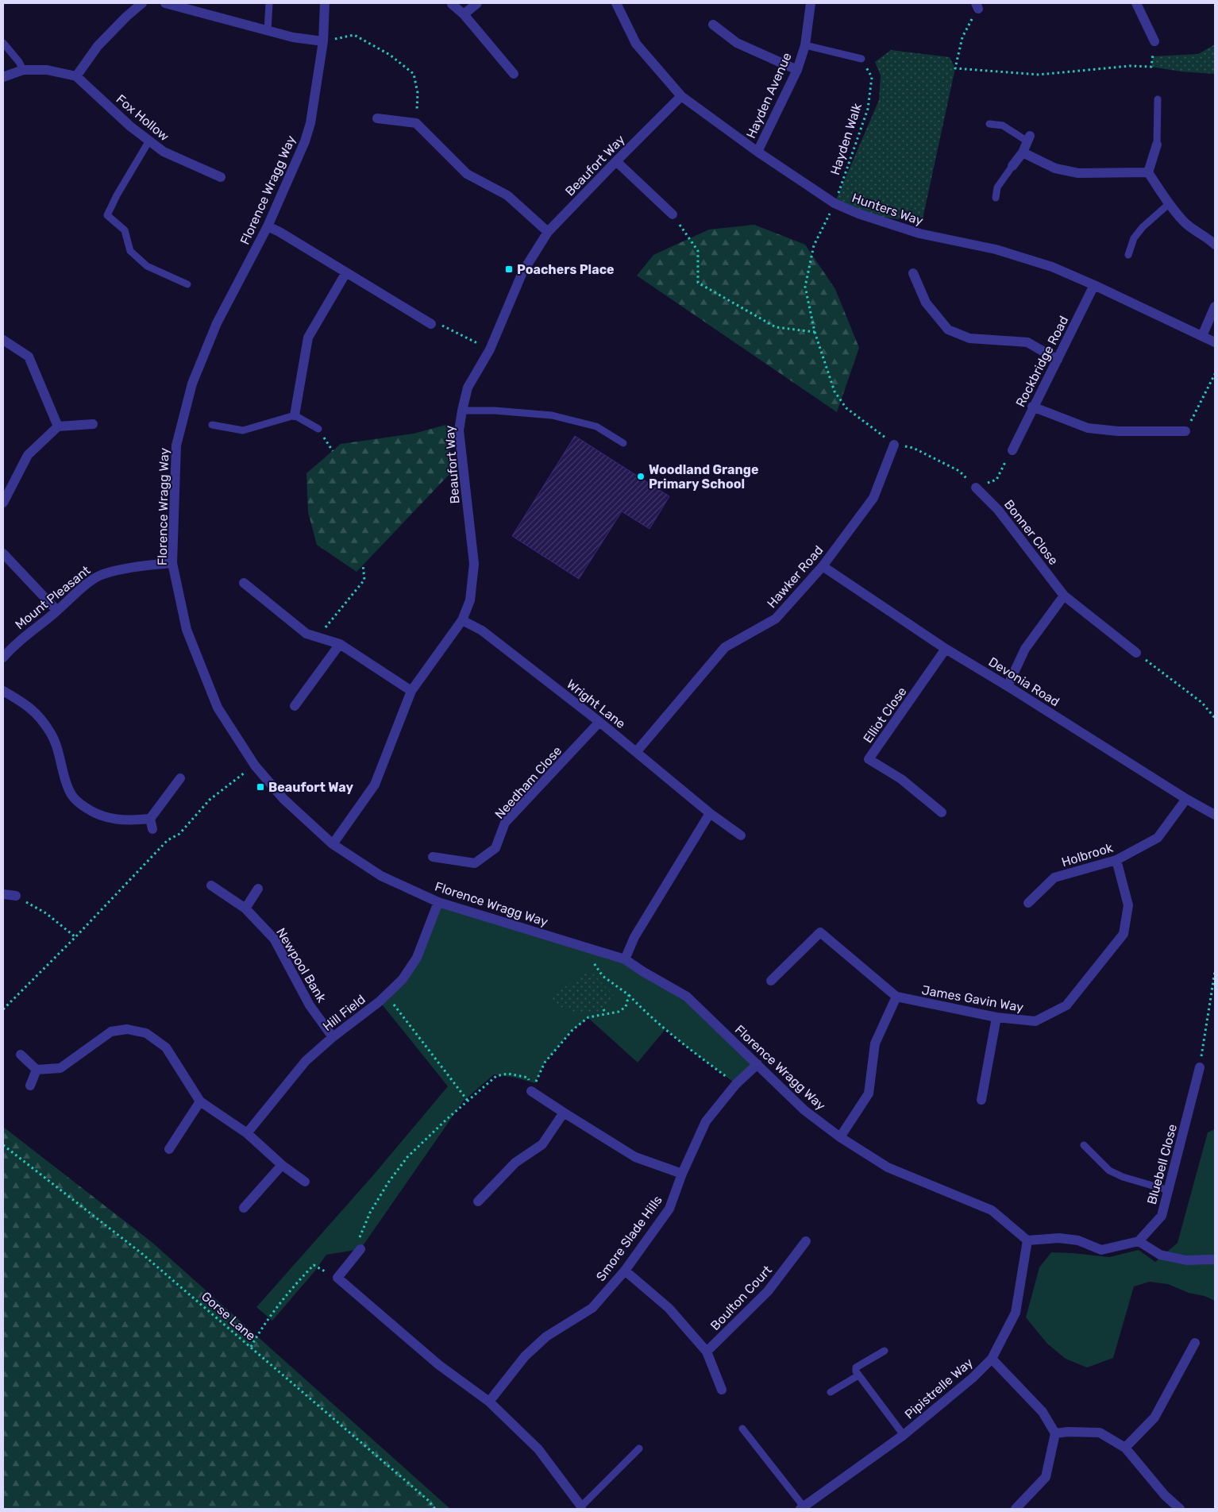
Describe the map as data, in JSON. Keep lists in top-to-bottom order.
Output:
{
  "streets": {
    "street": [
      "Hayden Avenue",
      "Fox Hollow",
      "Beaufort Way",
      "Florence Wragg Way",
      "Hunters Way",
      "Rockbridge Road",
      "Bonner Close",
      "Hawker Road",
      "Mount Pleasant",
      "Devonia Road",
      "Wright Lane",
      "Elliot Close",
      "Needham Close",
      "Holbrook",
      "Newpool Bank",
      "James Gavin Way",
      "Hill Field",
      "Bluebell Close",
      "Smore Slade Hills",
      "Boulton Court",
      "Pipistrelle Way"
    ],
    "path": ["Hayden Walk", "Gorse Lane"]
  },
  "crossings": [
    ["Hayden Avenue", "Hunters Way"],
    ["Hayden Walk", "Hunters Way"],
    ["Hayden Walk", "Hawker Road"],
    ["Beaufort Way", "Florence Wragg Way"],
    ["Beaufort Way", "Hunters Way"],
    ["Beaufort Way", "Wright Lane"],
    ["Florence Wragg Way", "Mount Pleasant"],
    ["Florence Wragg Way", "Hill Field"],
    ["Florence Wragg Way", "Smore Slade Hills"],
    ["Florence Wragg Way", "Pipistrelle Way"],
    ["Hunters Way", "Rockbridge Road"],
    ["Hawker Road", "Devonia Road"],
    ["Hawker Road", "Wright Lane"],
    ["Devonia Road", "Elliot Close"],
    ["Devonia Road", "Holbrook"],
    ["Wright Lane", "Needham Close"],
    ["Holbrook", "James Gavin Way"],
    ["Newpool Bank", "Hill Field"],
    ["Smore Slade Hills", "Boulton Court"]
  ],
  "places": {
    "transit": ["Poachers Place", "Beaufort Way"],
    "other": ["Woodland Grange Primary School"]
  }
}
